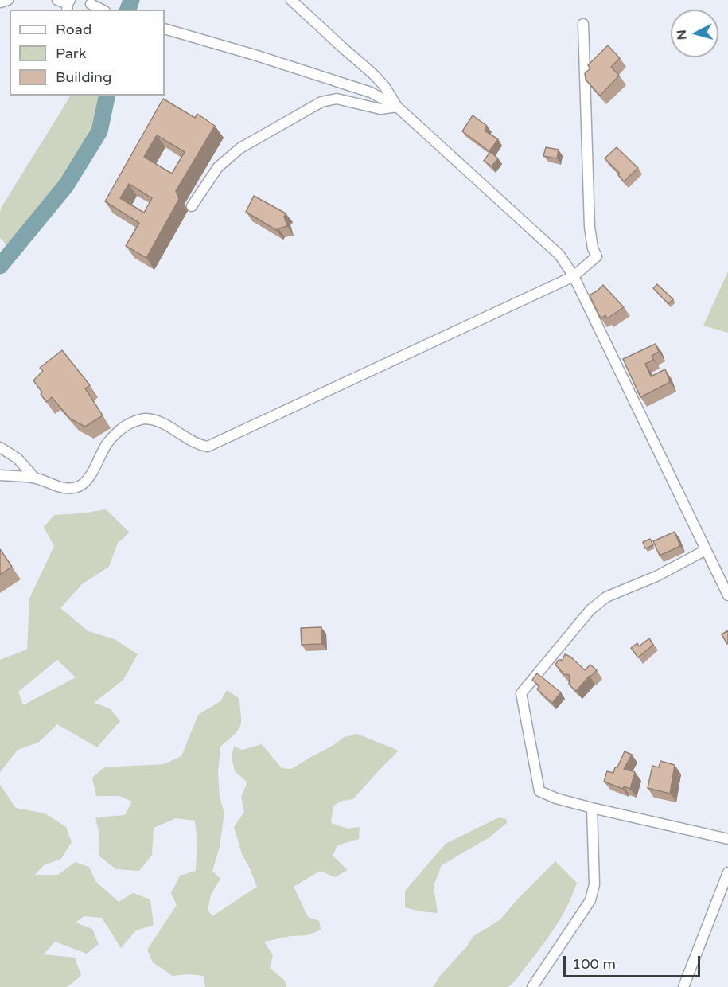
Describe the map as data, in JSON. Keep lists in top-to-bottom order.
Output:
{
  "legend": ["Road", "Park", "Building"],
  "scale_bar": "100 m",
  "north": "left"
}
